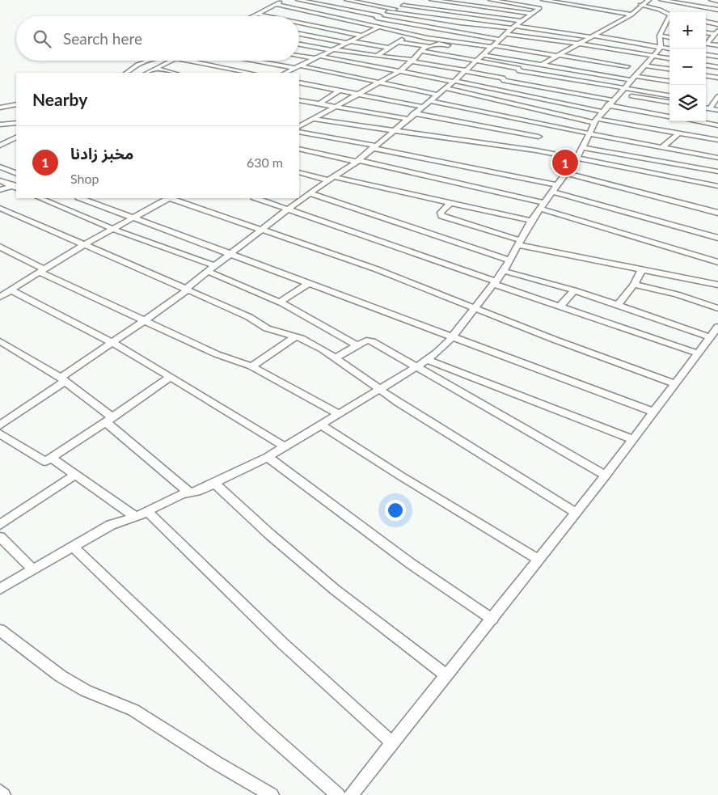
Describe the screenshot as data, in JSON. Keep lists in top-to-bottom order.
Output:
{
  "page": {
    "map_buttons": ["+", "−"],
    "search": "Search here",
    "heading": "Nearby",
    "list": [
      {
        "mark": "1",
        "name": "مخبز زادنا",
        "note": "Shop",
        "value": "630 m"
      }
    ],
    "pins": "1"
  }
}
